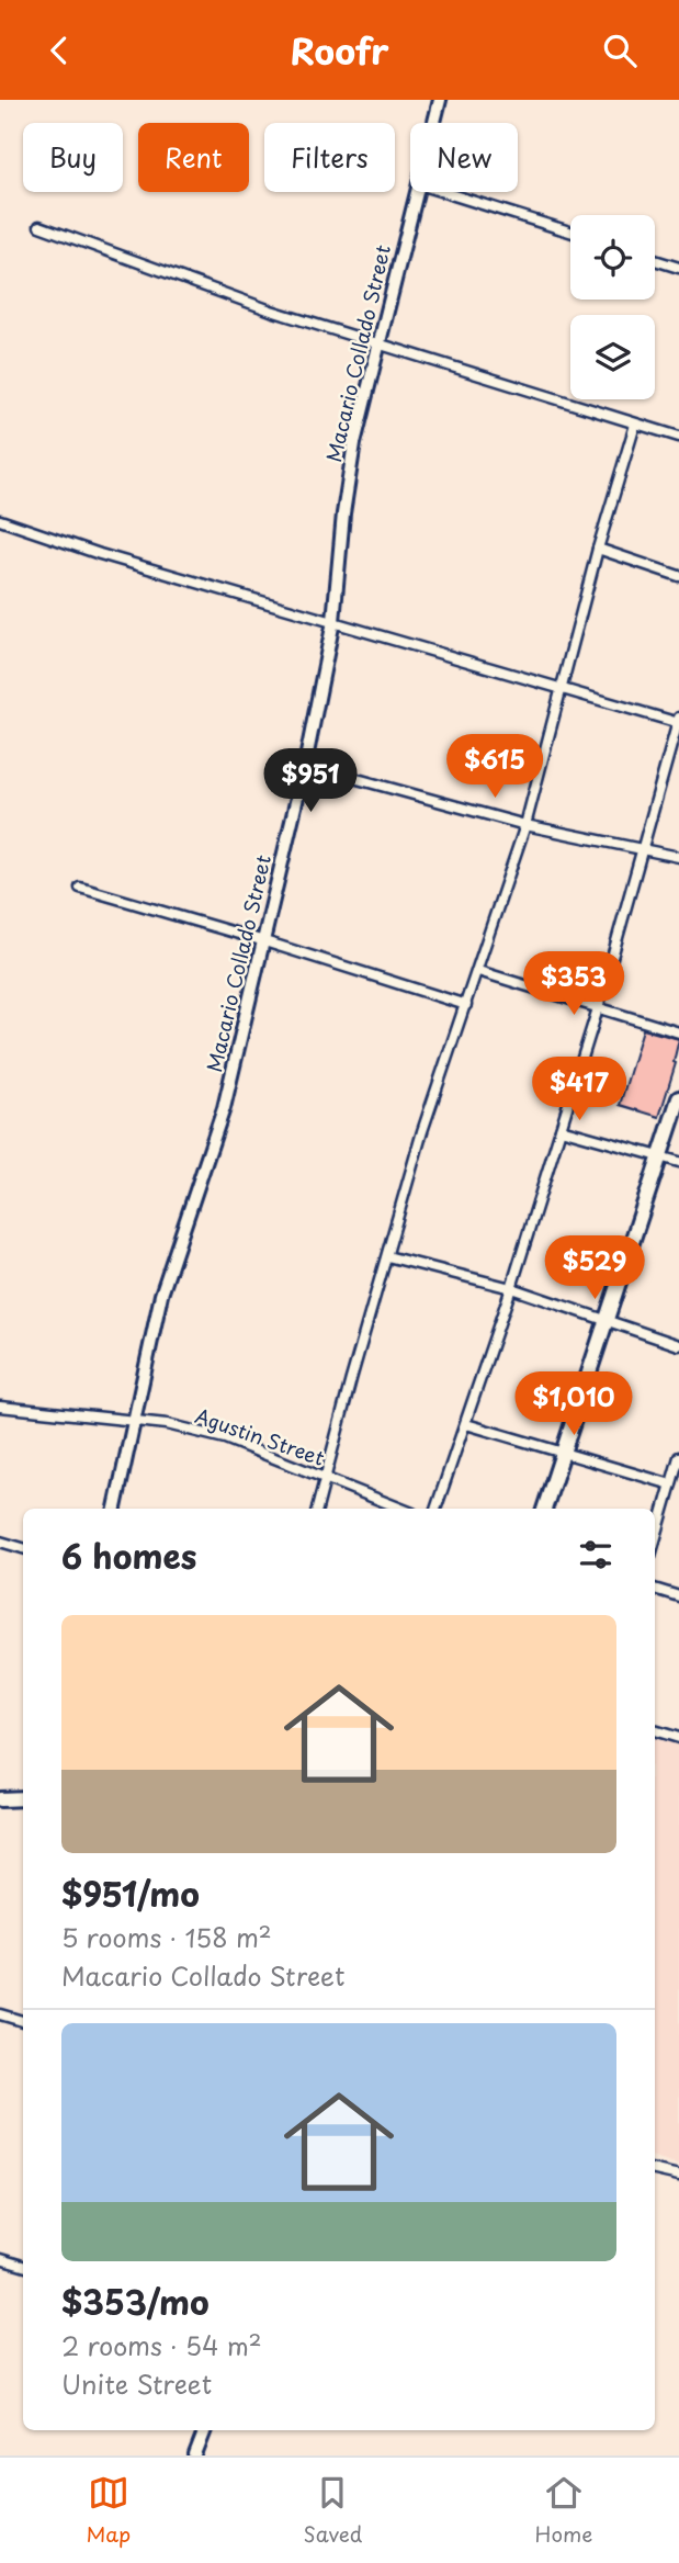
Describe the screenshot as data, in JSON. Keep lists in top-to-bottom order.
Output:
{
  "streets": {
    "street": ["Macario Collado Street", "Agustin Street"]
  },
  "crossings": [
    ["Macario Collado Street", "Agustin Street"]
  ],
  "page": {
    "header": "Roofr",
    "chip": [
      "Buy",
      "Rent",
      "Filters",
      "New"
    ],
    "price": [
      "$615",
      "$951",
      "$353",
      "$417",
      "$529",
      "$1,010"
    ],
    "heading": "6 homes",
    "list": [
      {
        "name": "$951/mo",
        "note": "5 rooms · 158 m² · Macario Collado Street"
      },
      {
        "name": "$353/mo",
        "note": "2 rooms · 54 m² · Unite Street"
      }
    ],
    "tabs": ["Map", "Saved", "Home"]
  }
}
